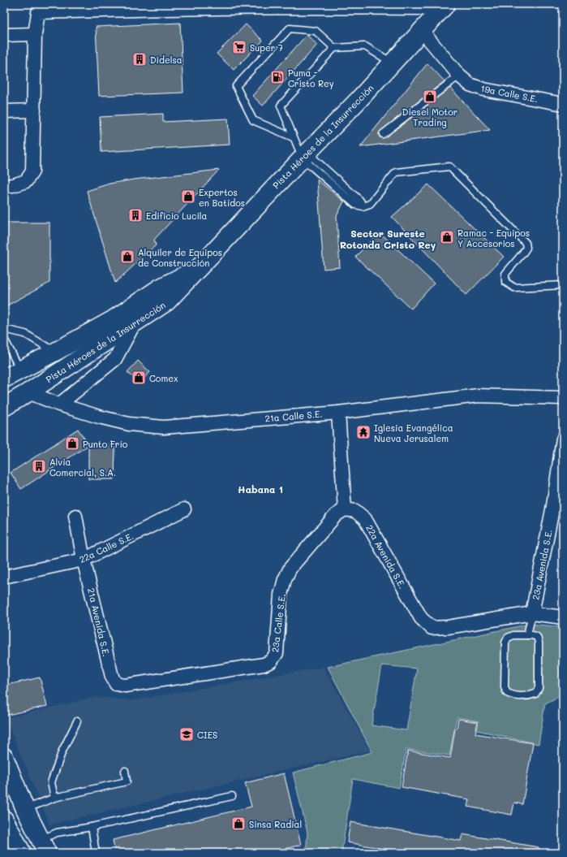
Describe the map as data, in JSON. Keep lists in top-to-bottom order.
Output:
{
  "streets": {
    "main road": ["Pista Héroes de la Insurrección"],
    "street": [
      "19a Calle S.E.",
      "21a Calle S.E.",
      "22a Calle S.E.",
      "22a Avenida S.E.",
      "23a Avenida S.E.",
      "21a Avenida S.E.",
      "23a Calle S.E."
    ]
  },
  "crossings": [
    ["19a Calle S.E.", "Pista Héroes de la Insurrección"],
    ["Pista Héroes de la Insurrección", "21a Calle S.E."],
    ["22a Calle S.E.", "21a Avenida S.E."],
    ["22a Avenida S.E.", "23a Avenida S.E."],
    ["22a Avenida S.E.", "23a Calle S.E."],
    ["21a Avenida S.E.", "23a Calle S.E."]
  ],
  "districts": ["Sector Sureste Rotonda Cristo Rey", "Habana 1"],
  "places": {
    "supermarket": ["Super 7"],
    "building": ["Didelsa", "Edificio Lucila", "Alvia Comercial, S.A."],
    "fuel station": ["Puma - Cristo Rey"],
    "shop": [
      "Diesel Motor Trading",
      "Expertos en Batidos",
      "Ramac - Equipos Y Accesorios",
      "Alquiler de Equipos de Construcción",
      "Comex",
      "Punto Frío",
      "Sinsa Radial"
    ],
    "temple": ["Iglesia Evangélica Nueva Jerusalem"],
    "school or university": ["CIES"]
  }
}
